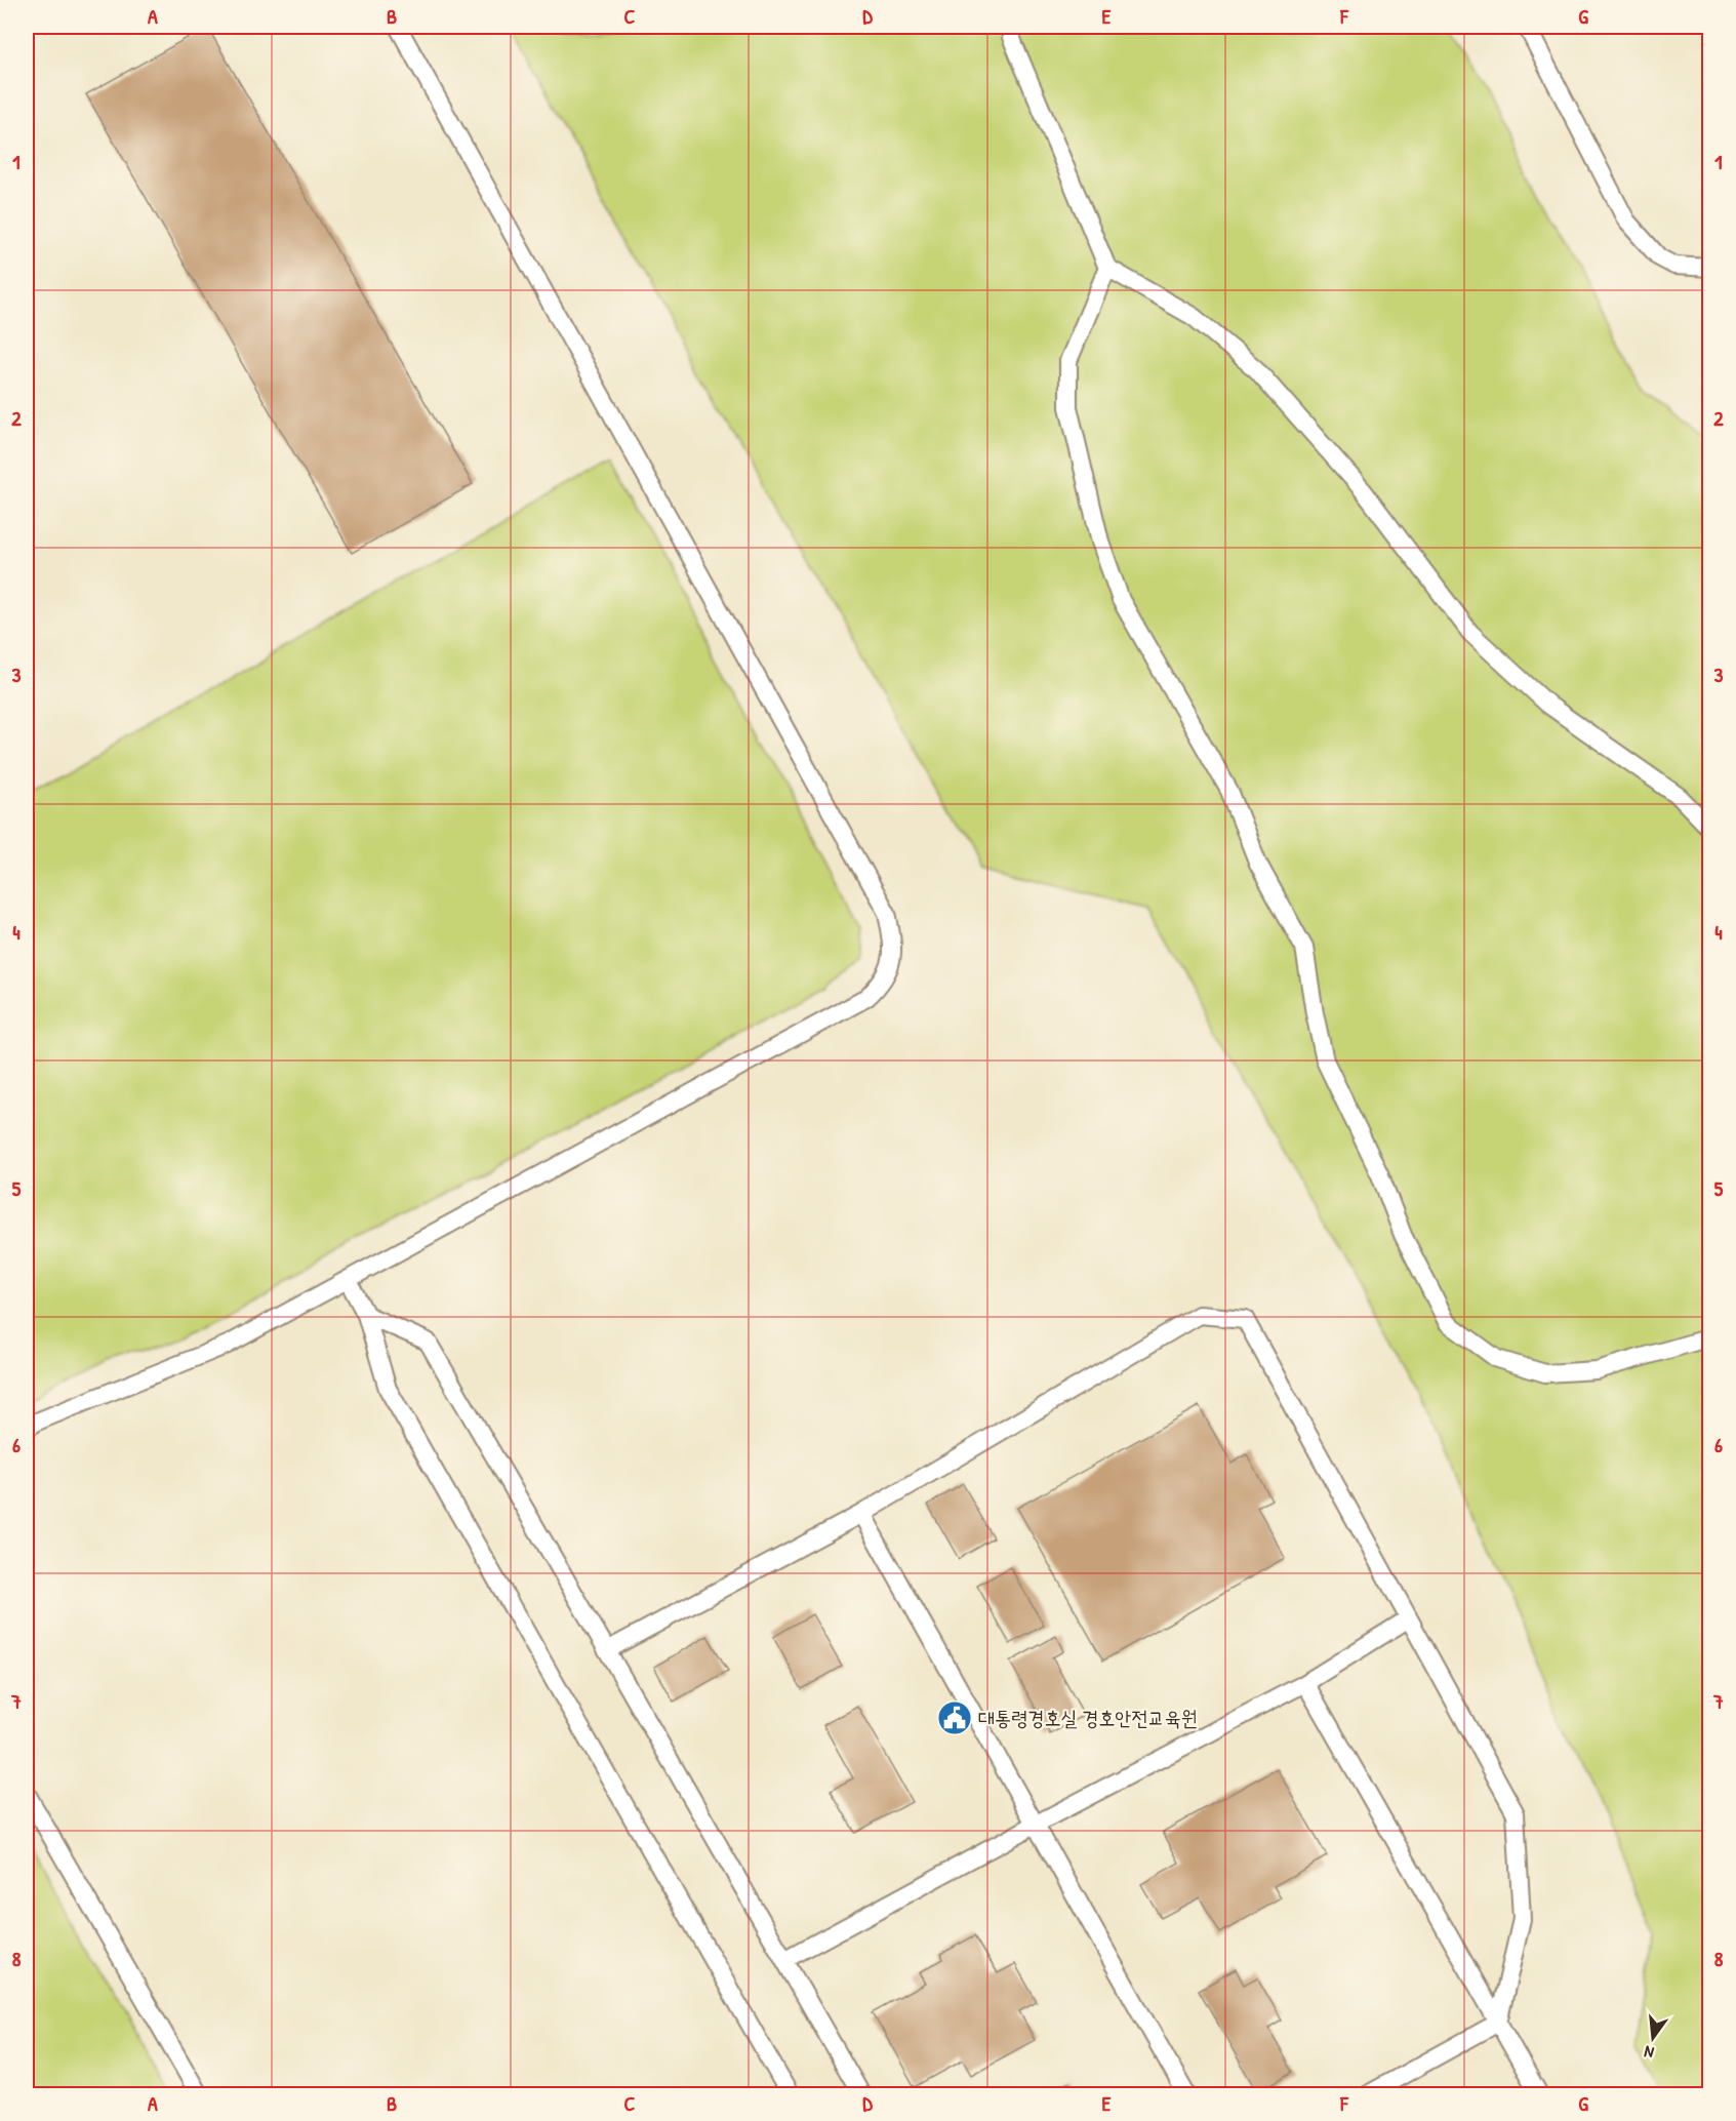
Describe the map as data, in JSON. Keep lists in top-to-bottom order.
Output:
{
  "places": {
    "public building": ["대통령경호실 경호안전교육원"]
  },
  "north": "bottom",
  "grid": {
    "columns": [
      "A",
      "B",
      "C",
      "D",
      "E",
      "F",
      "G"
    ],
    "rows": [
      "1",
      "2",
      "3",
      "4",
      "5",
      "6",
      "7",
      "8"
    ]
  }
}
